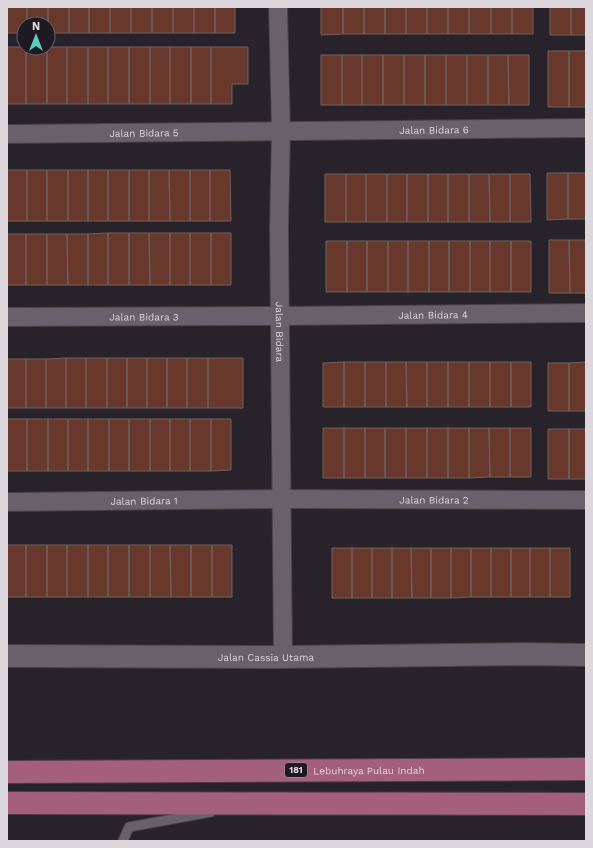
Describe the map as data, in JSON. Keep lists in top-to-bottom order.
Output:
{
  "streets": {
    "main road": ["181", "Lebuhraya Pulau Indah"],
    "street": [
      "Jalan Bidara 6",
      "Jalan Bidara 5",
      "Jalan Bidara 4",
      "Jalan Bidara 3",
      "Jalan Bidara",
      "Jalan Bidara 2",
      "Jalan Bidara 1",
      "Jalan Cassia Utama"
    ]
  },
  "crossings": [
    ["Jalan Bidara 6", "Jalan Bidara 5"],
    ["Jalan Bidara 6", "Jalan Bidara"],
    ["Jalan Bidara 5", "Jalan Bidara"],
    ["Jalan Bidara 4", "Jalan Bidara 3"],
    ["Jalan Bidara 4", "Jalan Bidara"],
    ["Jalan Bidara 3", "Jalan Bidara"],
    ["Jalan Bidara", "Jalan Bidara 2"],
    ["Jalan Bidara", "Jalan Bidara 1"],
    ["Jalan Bidara", "Jalan Cassia Utama"],
    ["Jalan Bidara 2", "Jalan Bidara 1"]
  ],
  "north": "top"
}
